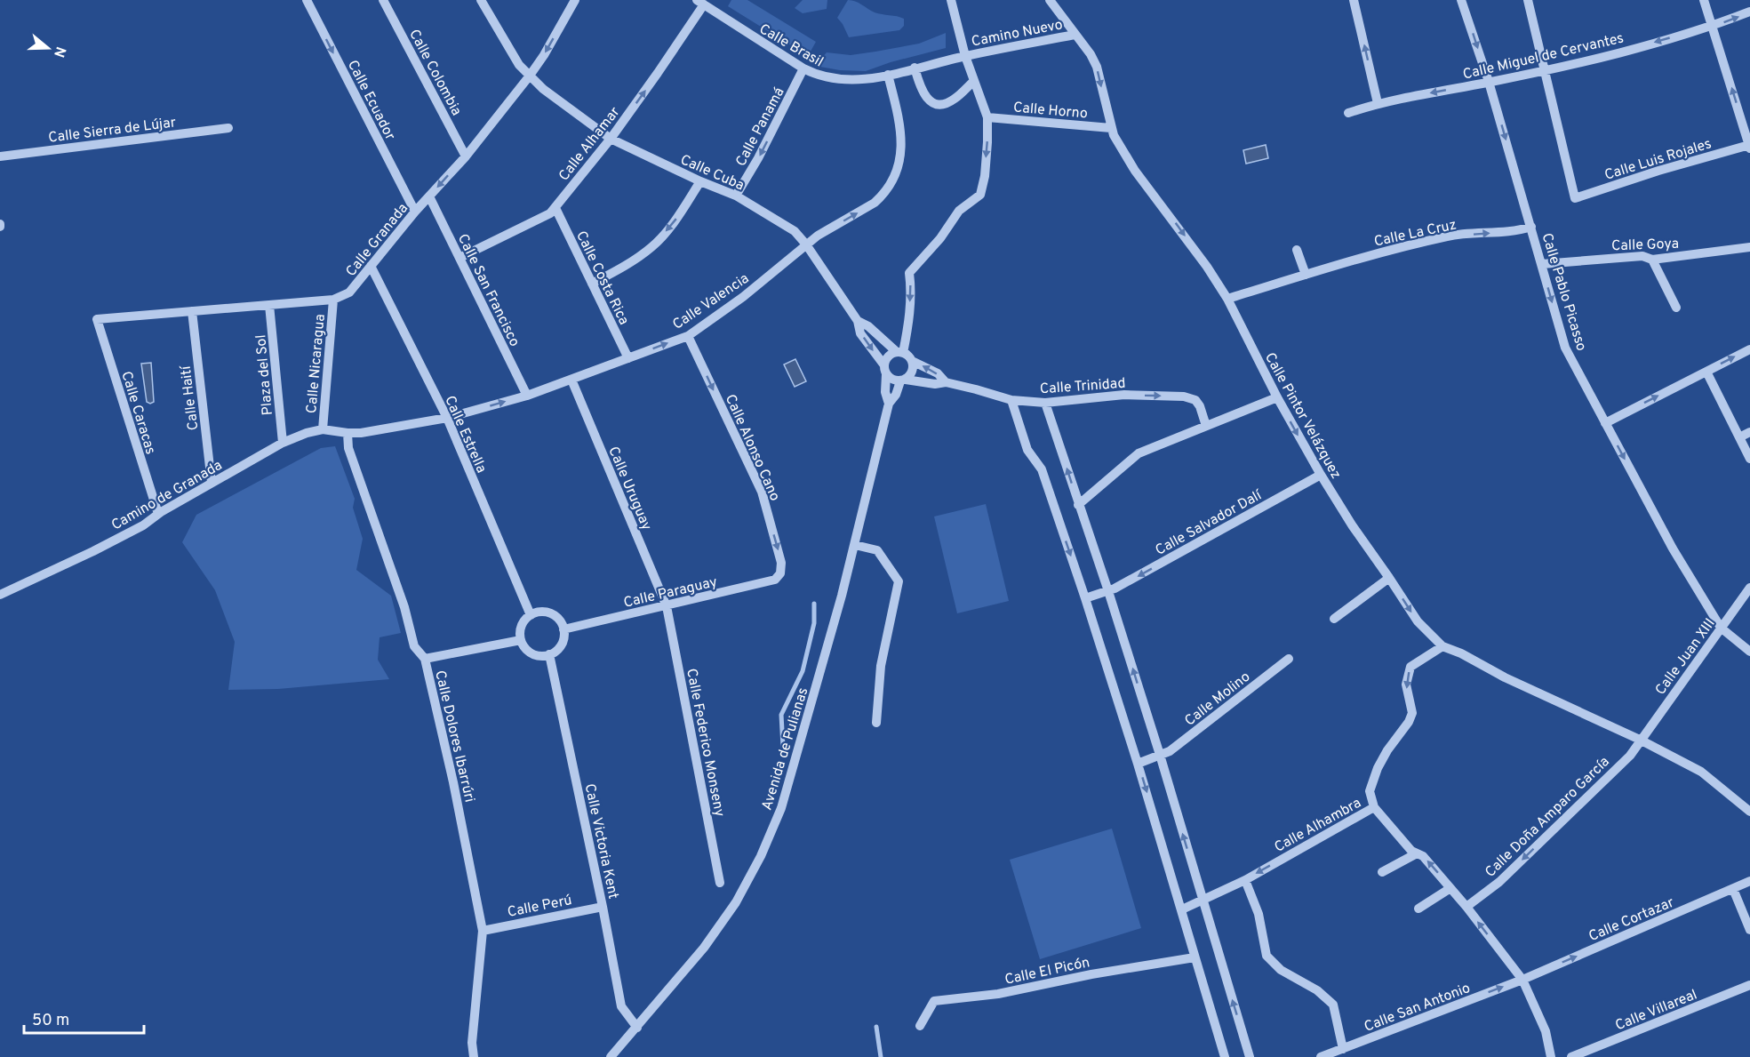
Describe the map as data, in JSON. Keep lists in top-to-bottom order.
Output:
{
  "streets": {
    "street": [
      "Camino Nuevo",
      "Calle Brasil",
      "Calle Miguel de Cervantes",
      "Calle Colombia",
      "Calle Ecuador",
      "Calle Horno",
      "Calle Panamá",
      "Calle Sierra de Lújar",
      "Calle Alhamar",
      "Calle Luis Rojales",
      "Calle Cuba",
      "Calle La Cruz",
      "Calle Granada",
      "Calle Goya",
      "Calle Costa Rica",
      "Calle San Francisco",
      "Calle Pablo Picasso",
      "Calle Valencia",
      "Calle Nicaragua",
      "Plaza del Sol",
      "Calle Trinidad",
      "Calle Haití",
      "Calle Caracas",
      "Calle Pintor Velázquez",
      "Calle Estrella",
      "Calle Alonso Cano",
      "Calle Uruguay",
      "Camino de Granada",
      "Calle Salvador Dalí",
      "Calle Paraguay",
      "Calle Juan XIII",
      "Calle Molino",
      "Calle Dolores Ibarrúri",
      "Calle Federico Monseny",
      "Avenida de Pulianas",
      "Calle Doña Amparo García",
      "Calle Alhambra",
      "Calle Victoria Kent",
      "Calle Perú",
      "Calle Cortazar",
      "Calle El Picón",
      "Calle San Antonio",
      "Calle Villareal"
    ]
  },
  "crossings": [
    ["Camino Nuevo", "Calle Brasil"],
    ["Camino Nuevo", "Calle Pintor Velázquez"],
    ["Calle Brasil", "Calle Panamá"],
    ["Calle Brasil", "Calle Alhamar"],
    ["Calle Brasil", "Calle Valencia"],
    ["Calle Miguel de Cervantes", "Calle Luis Rojales"],
    ["Calle Miguel de Cervantes", "Calle Pablo Picasso"],
    ["Calle Colombia", "Calle Granada"],
    ["Calle Ecuador", "Calle Granada"],
    ["Calle Horno", "Calle Pintor Velázquez"],
    ["Calle Panamá", "Calle Cuba"],
    ["Calle Alhamar", "Calle Cuba"],
    ["Calle Alhamar", "Calle Costa Rica"],
    ["Calle Alhamar", "Calle San Francisco"],
    ["Calle Cuba", "Calle Granada"],
    ["Calle Cuba", "Calle Valencia"],
    ["Calle Cuba", "Calle Trinidad"],
    ["Calle Cuba", "Avenida de Pulianas"],
    ["Calle La Cruz", "Calle Pablo Picasso"],
    ["Calle La Cruz", "Calle Pintor Velázquez"],
    ["Calle Granada", "Calle San Francisco"],
    ["Calle Granada", "Calle Nicaragua"],
    ["Calle Granada", "Plaza del Sol"],
    ["Calle Granada", "Calle Haití"],
    ["Calle Granada", "Calle Caracas"],
    ["Calle Granada", "Calle Estrella"],
    ["Calle Goya", "Calle Pablo Picasso"],
    ["Calle Costa Rica", "Calle Valencia"],
    ["Calle San Francisco", "Calle Valencia"],
    ["Calle Pablo Picasso", "Calle Juan XIII"],
    ["Calle Valencia", "Calle Estrella"],
    ["Calle Valencia", "Calle Alonso Cano"],
    ["Calle Valencia", "Calle Uruguay"],
    ["Calle Valencia", "Camino de Granada"],
    ["Calle Valencia", "Calle Dolores Ibarrúri"],
    ["Calle Nicaragua", "Camino de Granada"],
    ["Plaza del Sol", "Camino de Granada"],
    ["Calle Trinidad", "Avenida de Pulianas"],
    ["Calle Haití", "Camino de Granada"],
    ["Calle Caracas", "Camino de Granada"],
    ["Calle Pintor Velázquez", "Calle Salvador Dalí"],
    ["Calle Pintor Velázquez", "Calle Juan XIII"],
    ["Calle Pintor Velázquez", "Calle Doña Amparo García"],
    ["Calle Pintor Velázquez", "Calle Alhambra"],
    ["Calle Estrella", "Calle Paraguay"],
    ["Calle Estrella", "Calle Victoria Kent"],
    ["Calle Alonso Cano", "Calle Paraguay"],
    ["Calle Uruguay", "Calle Paraguay"],
    ["Calle Uruguay", "Calle Federico Monseny"],
    ["Camino de Granada", "Calle Dolores Ibarrúri"],
    ["Calle Paraguay", "Calle Federico Monseny"],
    ["Calle Paraguay", "Calle Victoria Kent"],
    ["Calle Juan XIII", "Calle Doña Amparo García"],
    ["Calle Dolores Ibarrúri", "Calle Perú"],
    ["Avenida de Pulianas", "Calle Victoria Kent"],
    ["Calle Victoria Kent", "Calle Perú"],
    ["Calle Cortazar", "Calle San Antonio"]
  ],
  "one_way": [
    "Calle Ecuador",
    "Calle Panamá",
    "Calle Alhamar",
    "Calle La Cruz",
    "Calle Pablo Picasso",
    "Calle Valencia",
    "Calle Pintor Velázquez",
    "Calle Alonso Cano",
    "Calle Salvador Dalí",
    "Calle Doña Amparo García",
    "Calle Alhambra",
    "Calle Cortazar",
    "Calle San Antonio"
  ],
  "scale_bar": "50 m",
  "north": "right"
}
